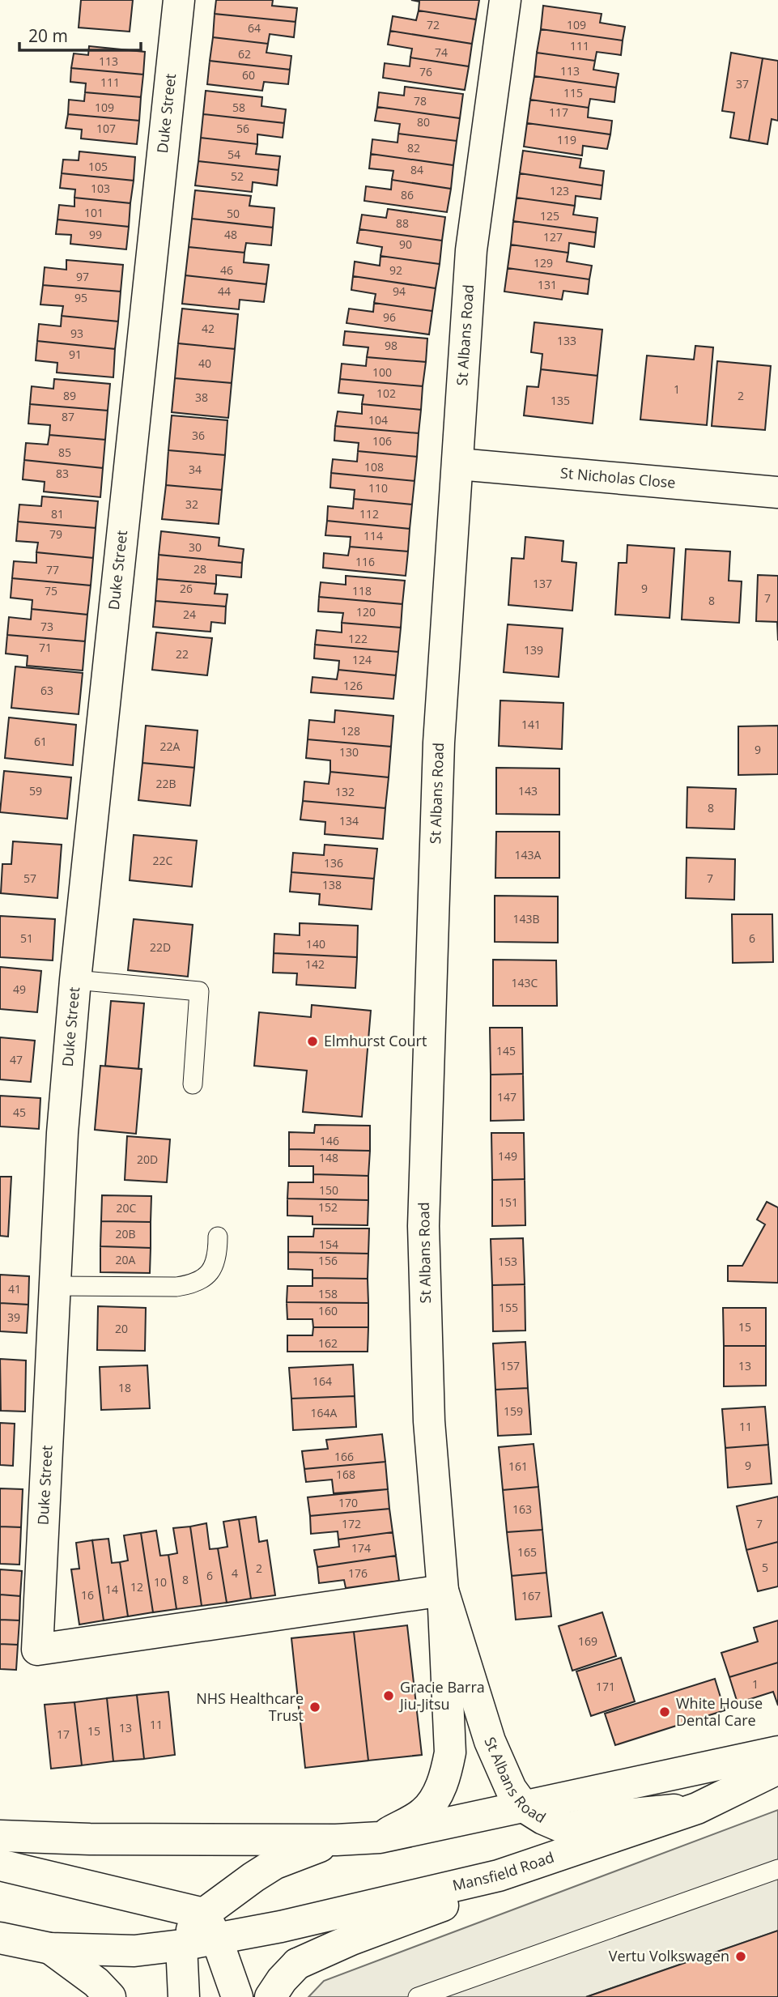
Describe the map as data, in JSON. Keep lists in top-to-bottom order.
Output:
{
  "streets": {
    "main road": [
      "Duke Street",
      "St Albans Road",
      "St Nicholas Close",
      "Mansfield Road"
    ]
  },
  "crossings": [
    ["Duke Street", "St Albans Road"],
    ["St Albans Road", "St Nicholas Close"],
    ["St Albans Road", "Mansfield Road"]
  ],
  "places": [
    "Elmhurst Court",
    "Gracie Barra Jiu-Jitsu",
    "NHS Healthcare Trust",
    "White House Dental Care",
    "Vertu Volkswagen"
  ],
  "house_numbers": [
    "72",
    "109",
    "64",
    "111",
    "74",
    "62",
    "113",
    "113",
    "76",
    "60",
    "111",
    "37",
    "115",
    "78",
    "109",
    "58",
    "117",
    "80",
    "107",
    "56",
    "119",
    "82",
    "54",
    "105",
    "84",
    "52",
    "103",
    "123",
    "86",
    "101",
    "50",
    "125",
    "88",
    "99",
    "48",
    "127",
    "90",
    "129",
    "46",
    "92",
    "97",
    "131",
    "44",
    "94",
    "95",
    "96",
    "42",
    "93",
    "133",
    "98",
    "91",
    "40",
    "100",
    "1",
    "102",
    "89",
    "2",
    "38",
    "135",
    "87",
    "104",
    "36",
    "106",
    "85",
    "108",
    "34",
    "83",
    "110",
    "32",
    "81",
    "112",
    "79",
    "114",
    "30",
    "116",
    "28",
    "77",
    "137",
    "26",
    "9",
    "75",
    "118",
    "7",
    "8",
    "120",
    "24",
    "73",
    "122",
    "71",
    "139",
    "22",
    "124",
    "126",
    "63",
    "141",
    "128",
    "61",
    "22A",
    "9",
    "130",
    "22B",
    "59",
    "143",
    "132",
    "8",
    "134",
    "143A",
    "22C",
    "136",
    "57",
    "7",
    "138",
    "143B",
    "51",
    "6",
    "140",
    "22D",
    "142",
    "143C",
    "49",
    "145",
    "47",
    "147",
    "45",
    "146",
    "149",
    "148",
    "20D",
    "150",
    "151",
    "152",
    "20C",
    "20B",
    "154",
    "20A",
    "156",
    "153",
    "41",
    "158",
    "155",
    "160",
    "39",
    "15",
    "20",
    "162",
    "157",
    "13",
    "164",
    "18",
    "159",
    "164A",
    "11",
    "166",
    "9",
    "161",
    "168",
    "170",
    "163",
    "172",
    "7",
    "174",
    "165",
    "5",
    "2",
    "4",
    "176",
    "6",
    "8",
    "10",
    "12",
    "14",
    "16",
    "167",
    "169",
    "1",
    "171",
    "11",
    "13",
    "15",
    "17"
  ],
  "scale_bar": "20 m"
}
